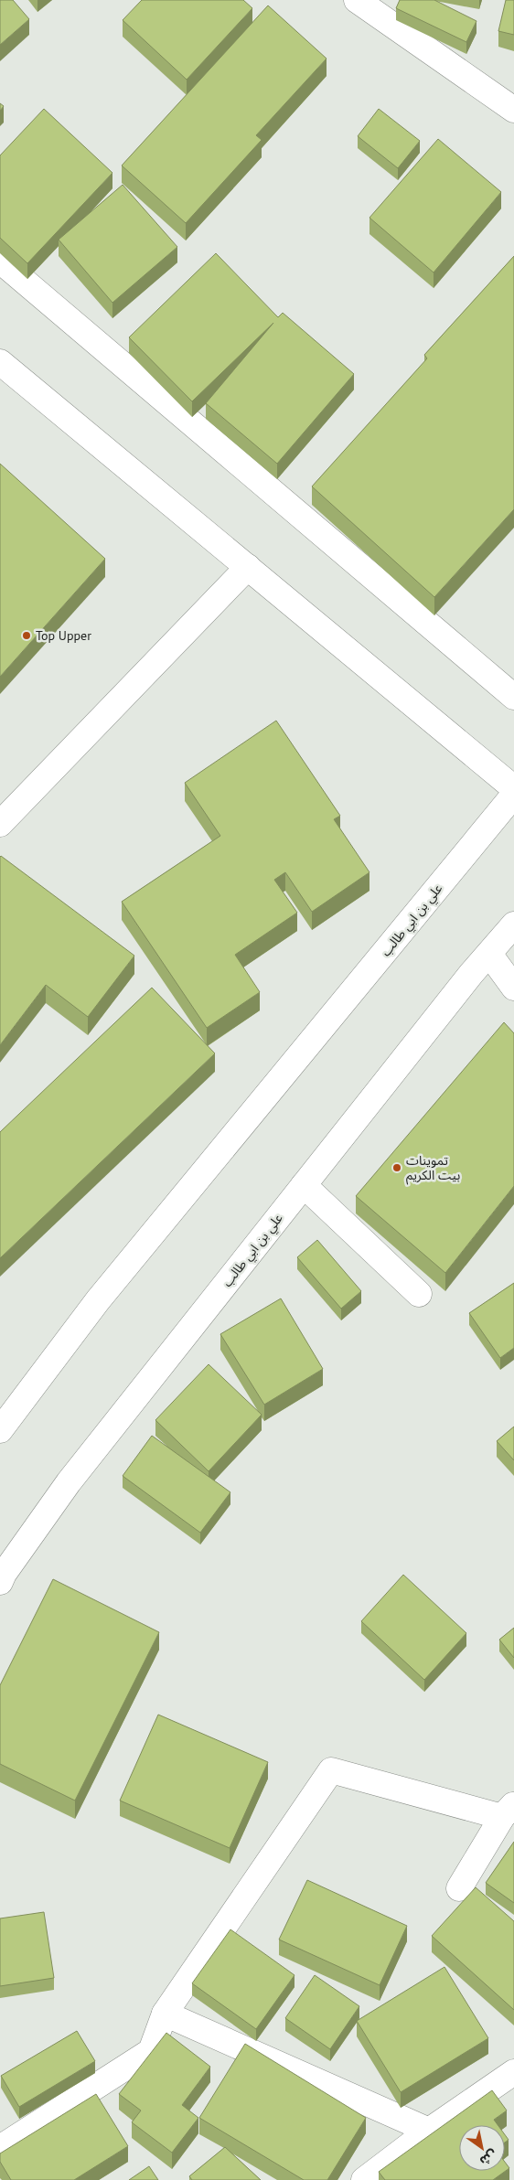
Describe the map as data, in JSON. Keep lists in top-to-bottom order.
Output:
{
  "streets": {
    "main road": ["علي بن ابي طالب"]
  },
  "places": ["Top Upper", "تموينات بيت الكريم"],
  "north": "bottom right"
}
